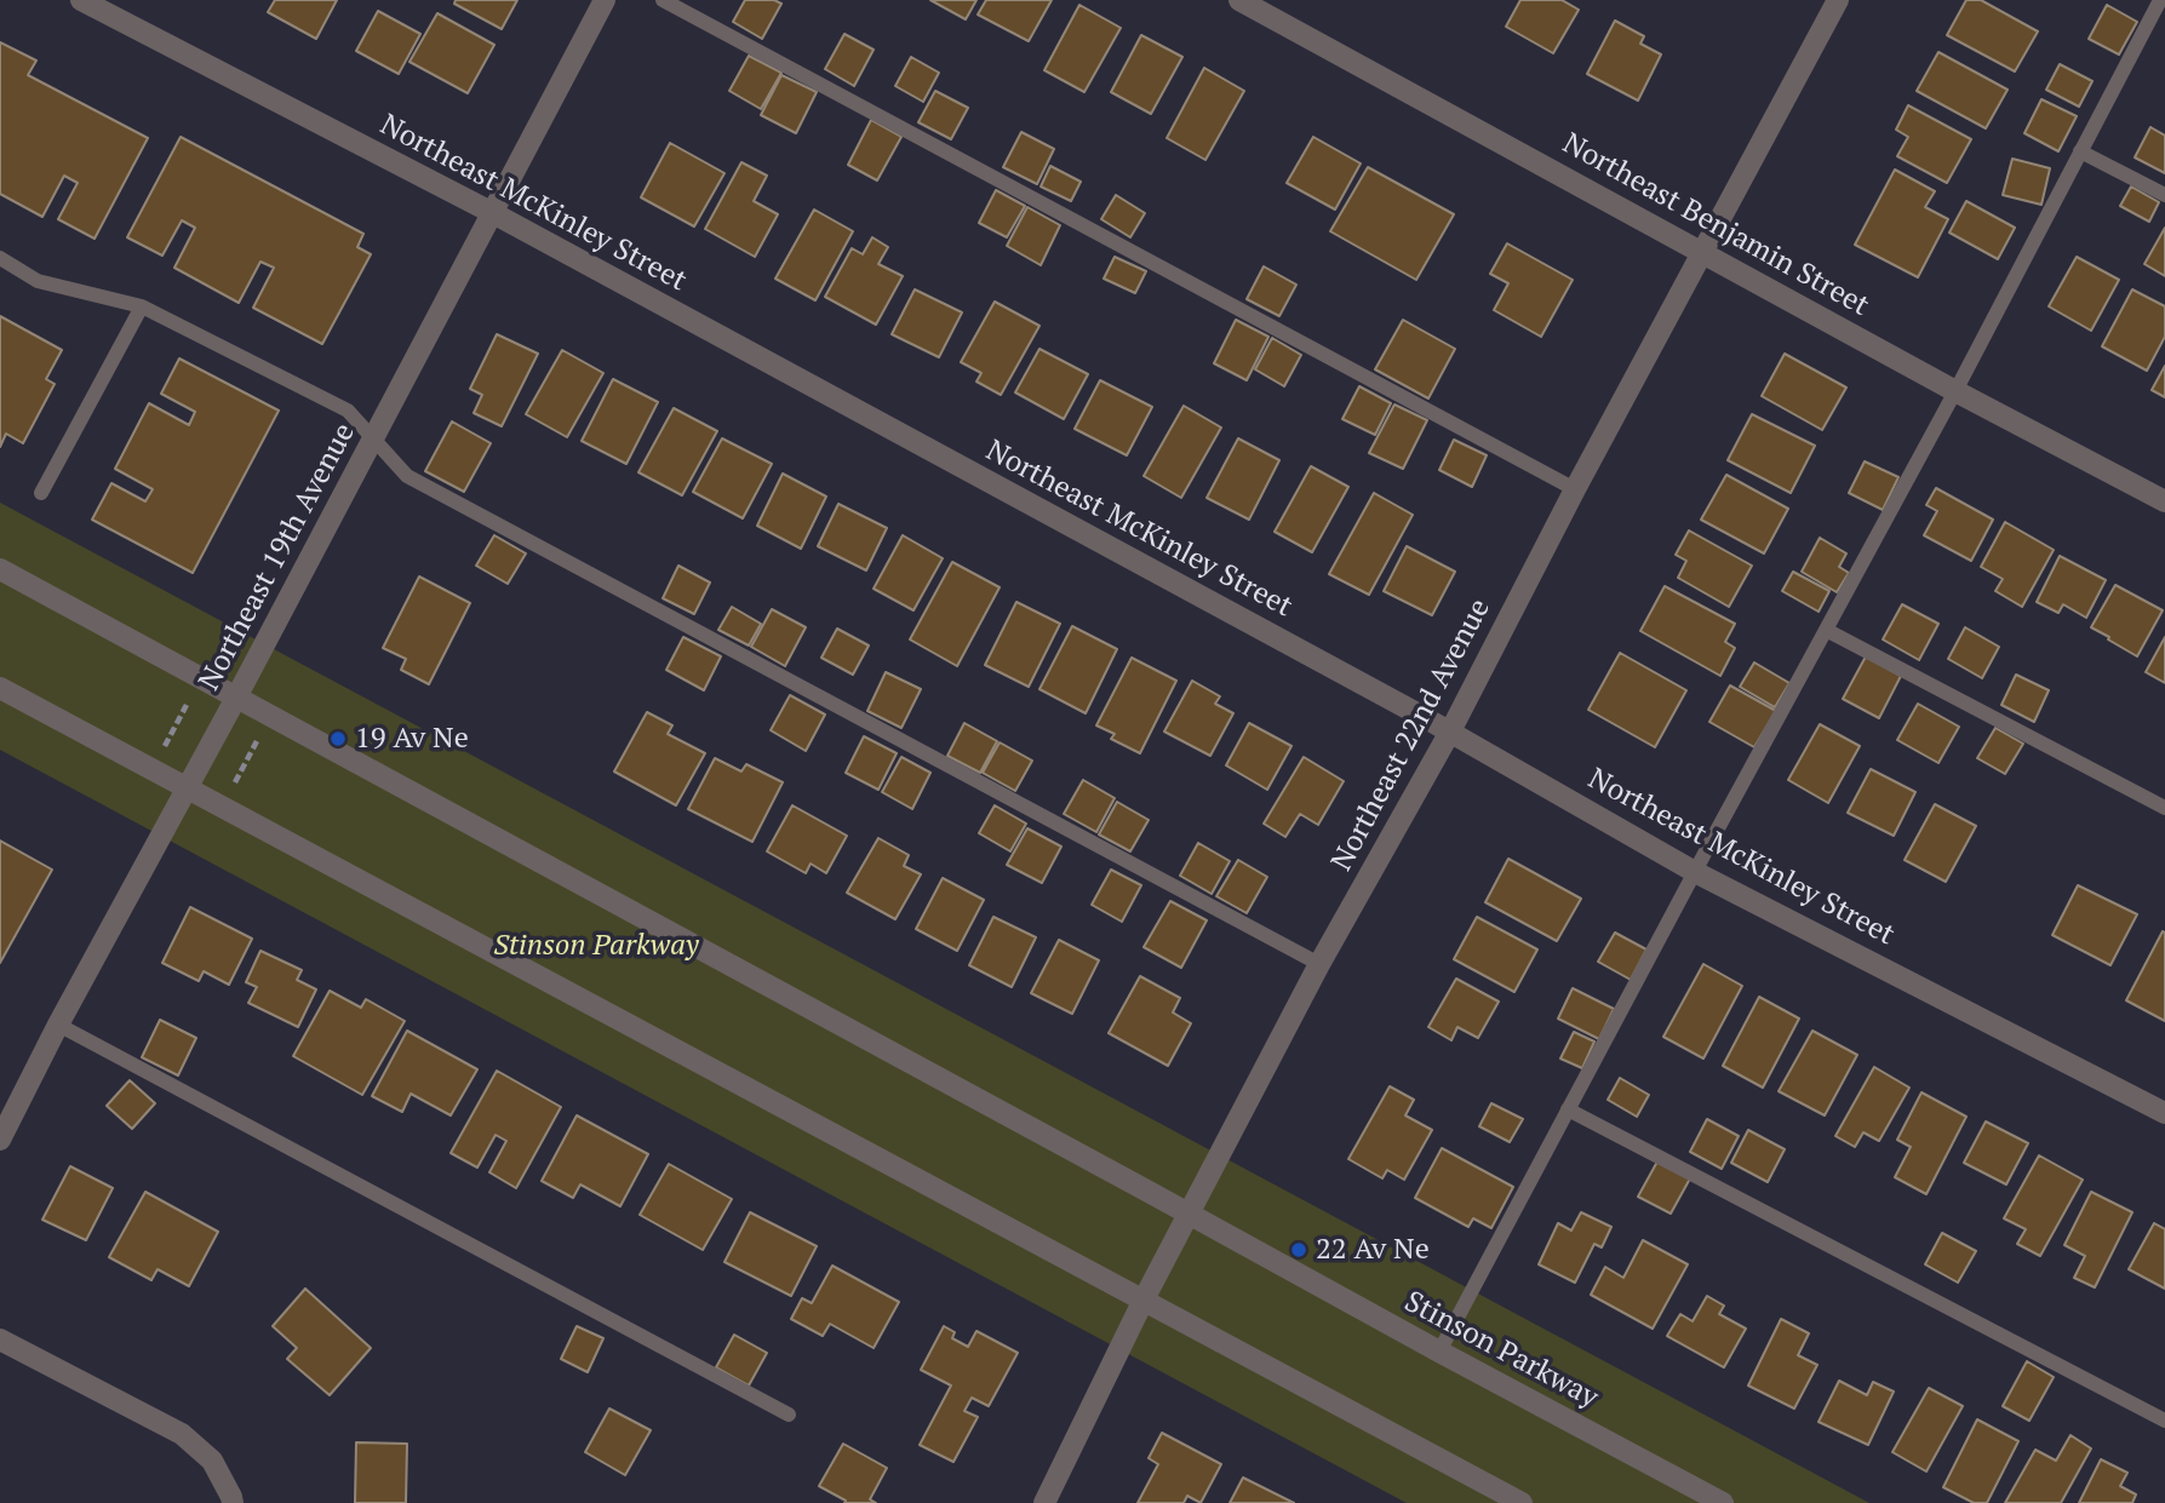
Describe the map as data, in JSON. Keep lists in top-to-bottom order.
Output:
{
  "streets": {
    "street": [
      "Northeast McKinley Street",
      "Northeast Benjamin Street",
      "Northeast 19th Avenue",
      "Northeast 22nd Avenue",
      "Stinson Parkway"
    ]
  },
  "crossings": [
    ["Northeast McKinley Street", "Northeast 19th Avenue"],
    ["Northeast McKinley Street", "Northeast 22nd Avenue"],
    ["Northeast Benjamin Street", "Northeast 22nd Avenue"],
    ["Northeast 19th Avenue", "Stinson Parkway"],
    ["Northeast 22nd Avenue", "Stinson Parkway"]
  ],
  "parks": ["Stinson Parkway"],
  "places": ["19 Av Ne", "22 Av Ne"]
}
